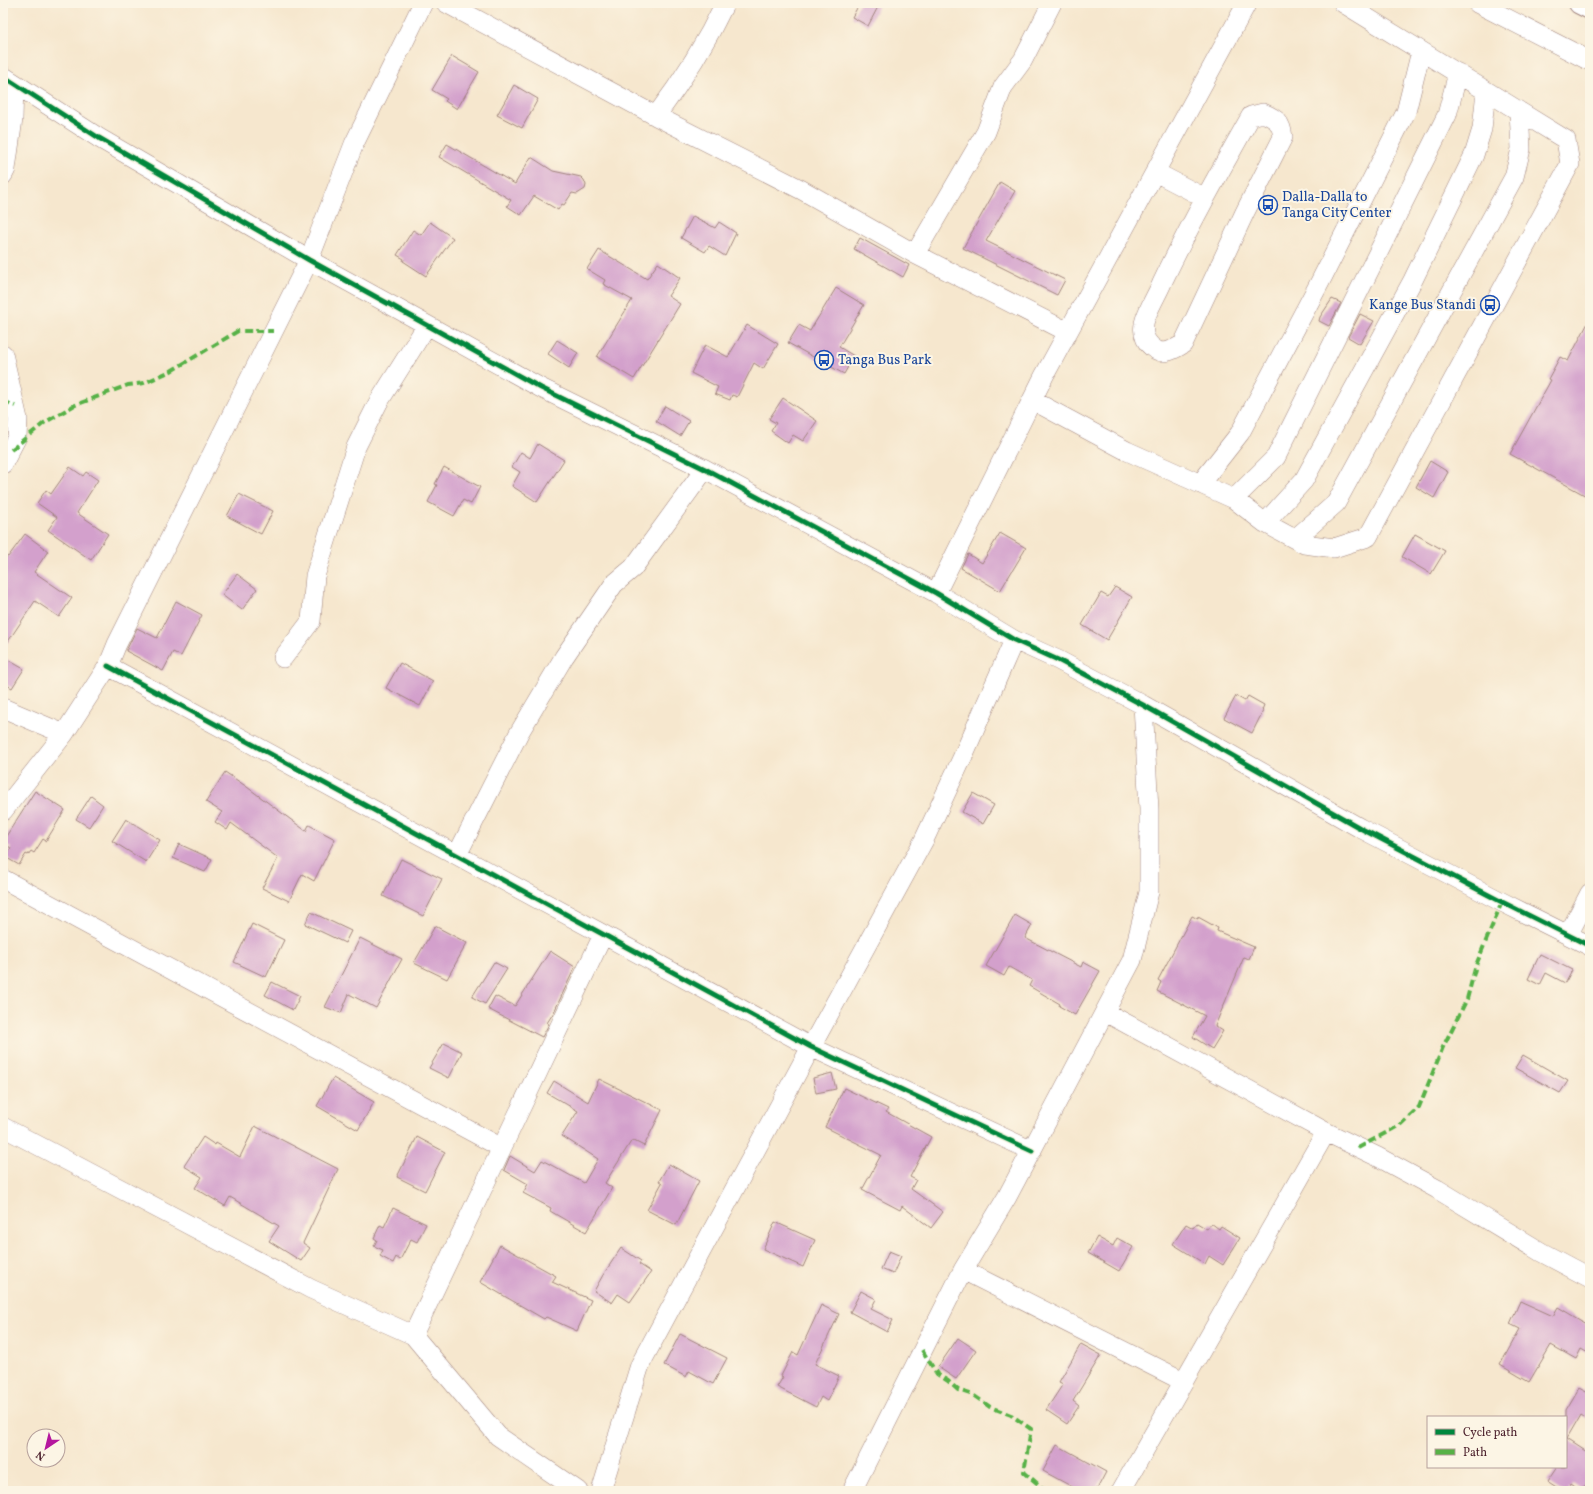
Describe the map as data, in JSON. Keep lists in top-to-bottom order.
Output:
{
  "places": {
    "bus stop": ["Dalla-Dalla to Tanga City Center", "Kange Bus Standi", "Tanga Bus Park"]
  },
  "legend": ["Cycle path", "Path"],
  "north": "bottom left"
}
